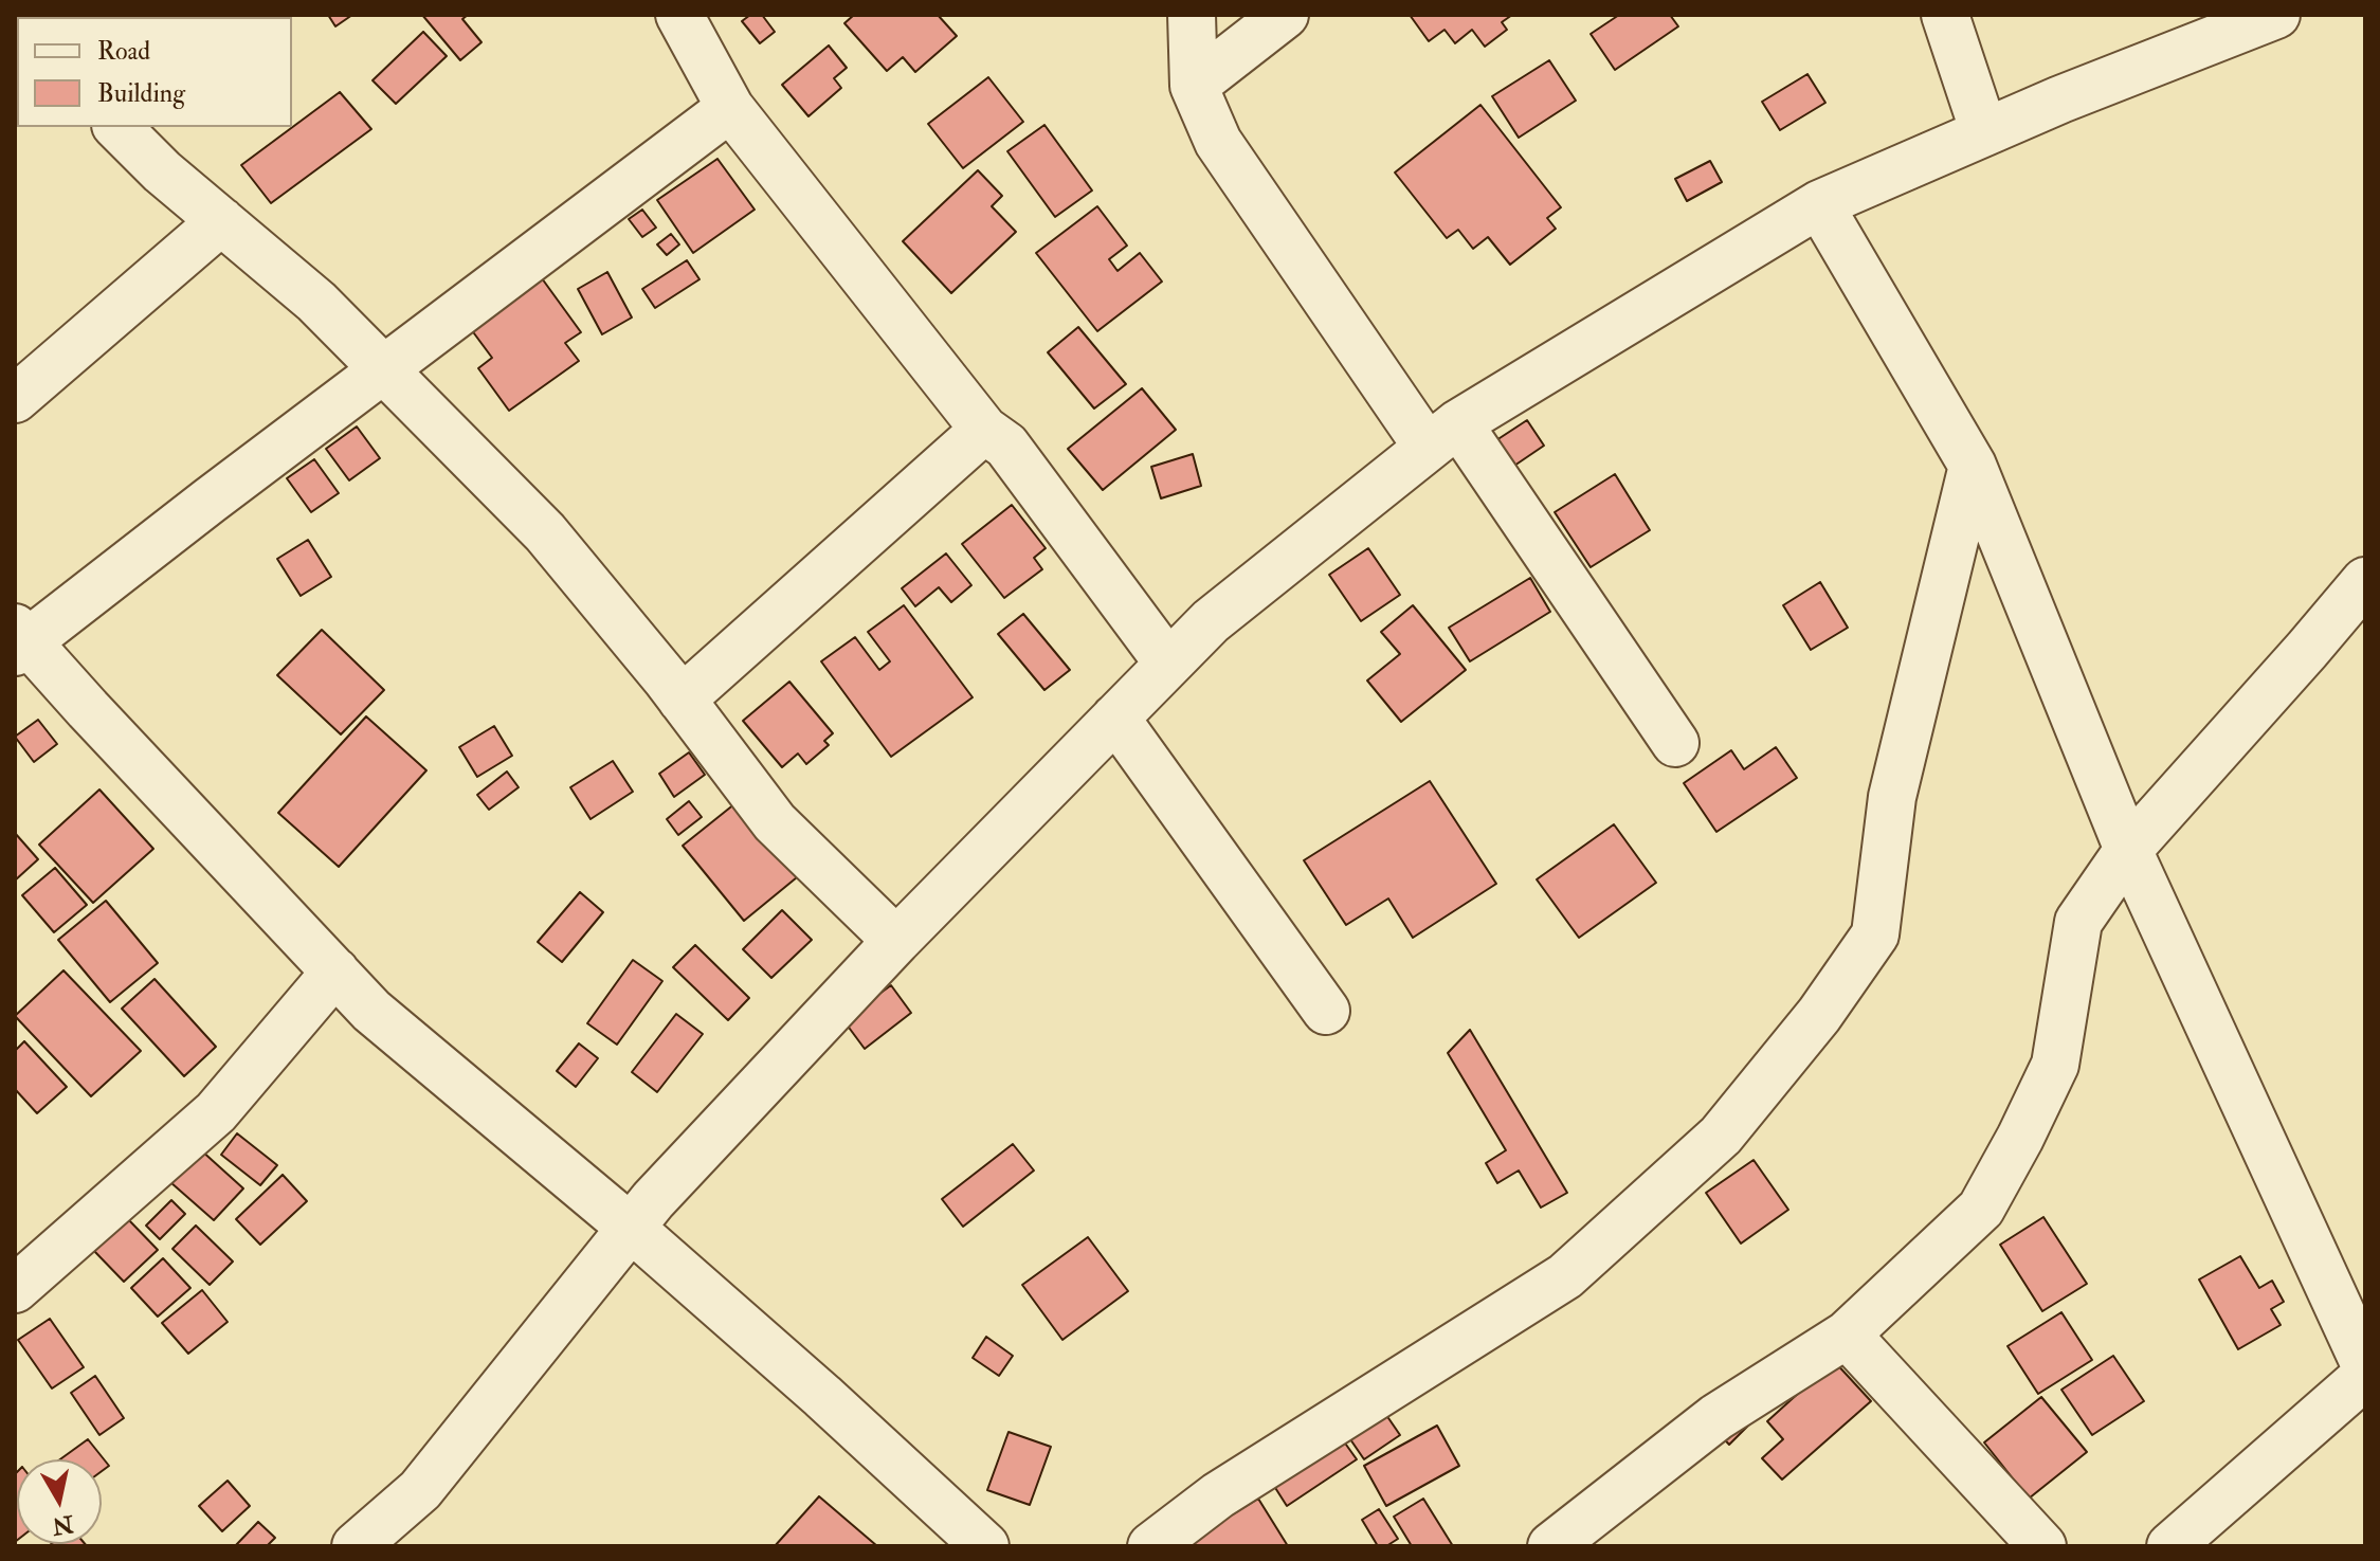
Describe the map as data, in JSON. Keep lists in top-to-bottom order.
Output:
{
  "legend": ["Road", "Building"],
  "north": "bottom"
}
